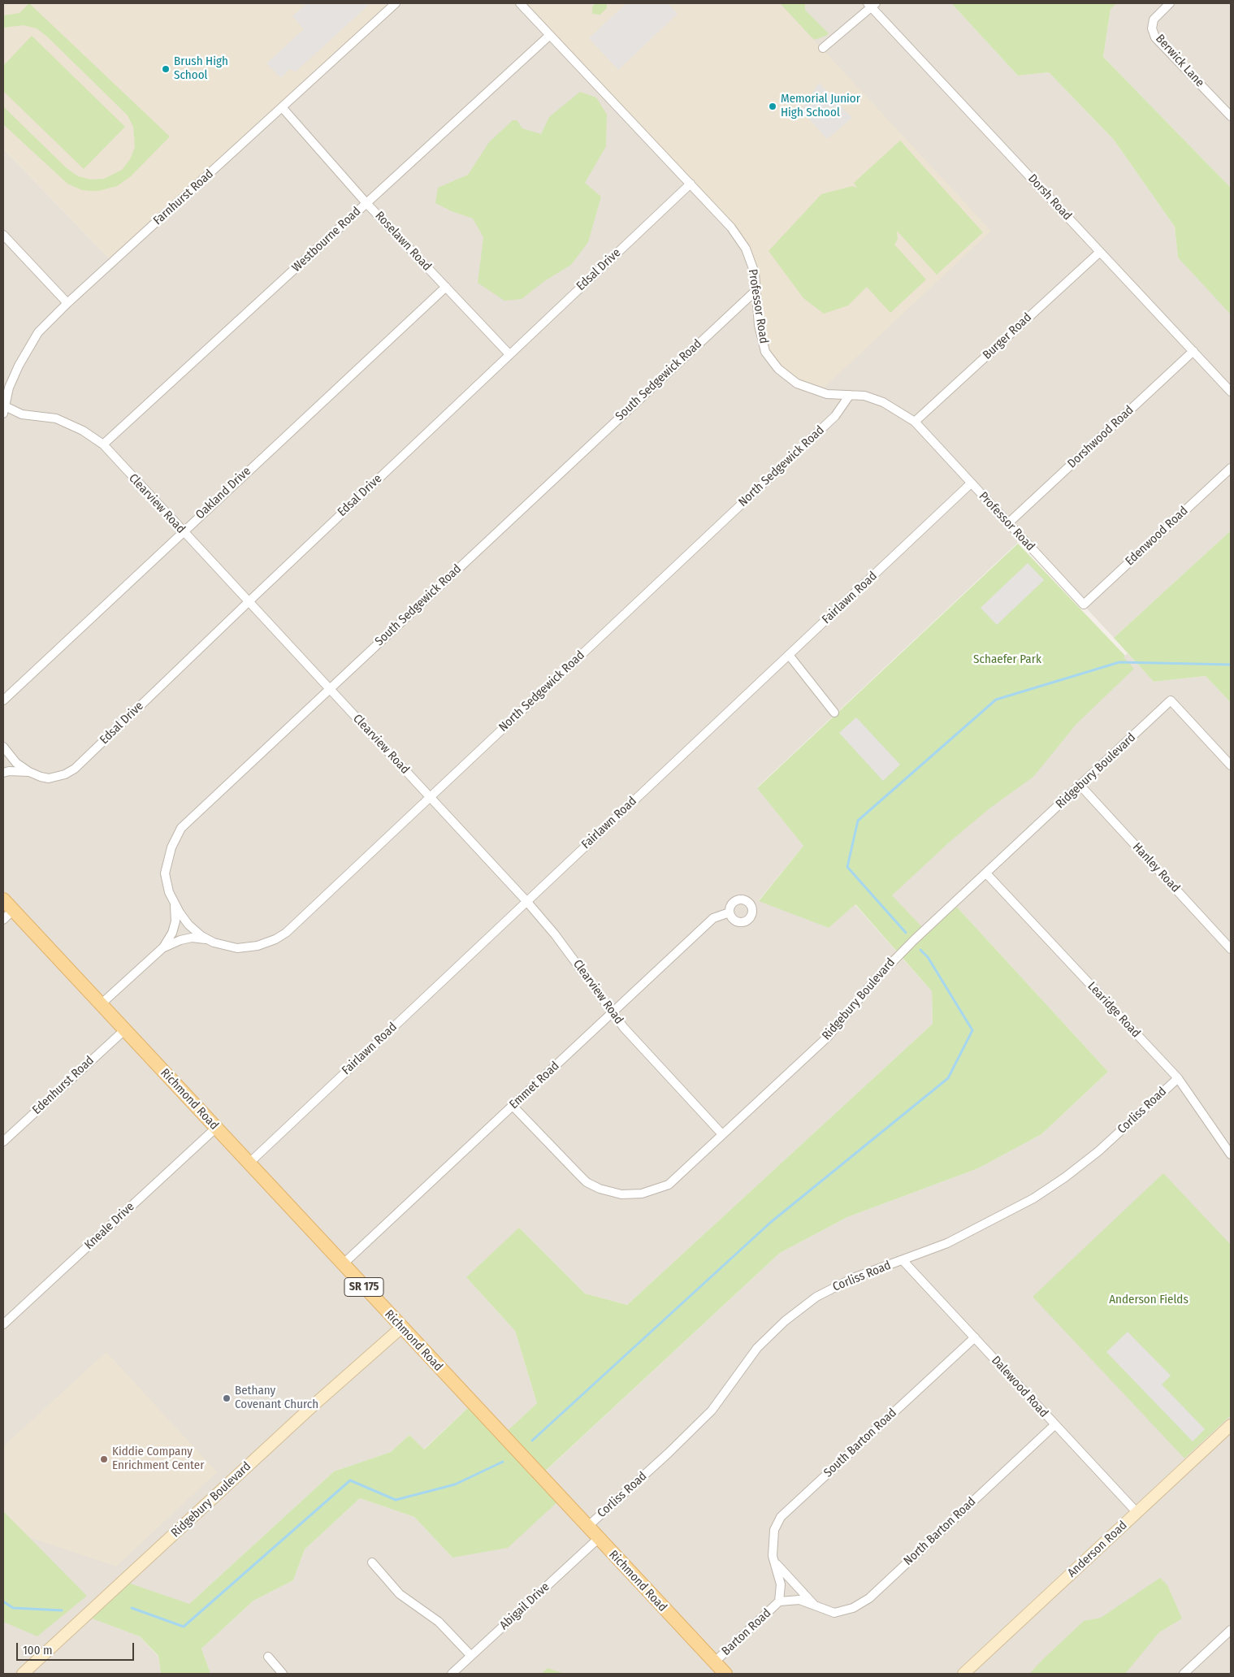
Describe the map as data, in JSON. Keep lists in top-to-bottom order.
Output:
{
  "streets": {
    "main road": ["Richmond Road", "SR 175"],
    "street": [
      "Berwick Lane",
      "Farnhurst Road",
      "Dorsh Road",
      "Westbourne Road",
      "Roselawn Road",
      "Edsal Drive",
      "Professor Road",
      "Burger Road",
      "South Sedgewick Road",
      "Dorshwood Road",
      "North Sedgewick Road",
      "Oakland Drive",
      "Clearview Road",
      "Edenwood Road",
      "Fairlawn Road",
      "Ridgebury Boulevard",
      "Hanley Road",
      "Learidge Road",
      "Edenhurst Road",
      "Emmet Road",
      "Corliss Road",
      "Kneale Drive",
      "Dalewood Road",
      "South Barton Road",
      "North Barton Road",
      "Anderson Road",
      "Abigail Drive",
      "Barton Road"
    ]
  },
  "crossings": [
    ["Farnhurst Road", "Roselawn Road"],
    ["Farnhurst Road", "Clearview Road"],
    ["Dorsh Road", "Burger Road"],
    ["Dorsh Road", "Dorshwood Road"],
    ["Westbourne Road", "Roselawn Road"],
    ["Westbourne Road", "Professor Road"],
    ["Westbourne Road", "Clearview Road"],
    ["Roselawn Road", "Edsal Drive"],
    ["Roselawn Road", "Oakland Drive"],
    ["Edsal Drive", "Professor Road"],
    ["Edsal Drive", "Clearview Road"],
    ["Professor Road", "Burger Road"],
    ["Professor Road", "South Sedgewick Road"],
    ["Professor Road", "Dorshwood Road"],
    ["Professor Road", "North Sedgewick Road"],
    ["Professor Road", "Edenwood Road"],
    ["Professor Road", "Fairlawn Road"],
    ["South Sedgewick Road", "North Sedgewick Road"],
    ["South Sedgewick Road", "Clearview Road"],
    ["North Sedgewick Road", "Clearview Road"],
    ["Oakland Drive", "Clearview Road"],
    ["Clearview Road", "Fairlawn Road"],
    ["Clearview Road", "Ridgebury Boulevard"],
    ["Clearview Road", "Emmet Road"],
    ["Fairlawn Road", "Richmond Road"],
    ["Ridgebury Boulevard", "Hanley Road"],
    ["Ridgebury Boulevard", "Learidge Road"],
    ["Ridgebury Boulevard", "Emmet Road"],
    ["Ridgebury Boulevard", "Richmond Road"],
    ["Learidge Road", "Corliss Road"],
    ["Edenhurst Road", "Richmond Road"],
    ["Emmet Road", "Richmond Road"],
    ["Richmond Road", "Corliss Road"],
    ["Richmond Road", "Kneale Drive"],
    ["Richmond Road", "Abigail Drive"],
    ["Richmond Road", "Barton Road"],
    ["Corliss Road", "Dalewood Road"],
    ["Dalewood Road", "South Barton Road"],
    ["Dalewood Road", "North Barton Road"],
    ["Dalewood Road", "Anderson Road"],
    ["South Barton Road", "North Barton Road"],
    ["South Barton Road", "Barton Road"],
    ["North Barton Road", "Barton Road"]
  ],
  "parks": ["Schaefer Park", "Anderson Fields"],
  "places": [
    "Brush High School",
    "Memorial Junior High School",
    "Bethany Covenant Church",
    "Kiddie Company Enrichment Center"
  ],
  "scale_bar": "100 m"
}
